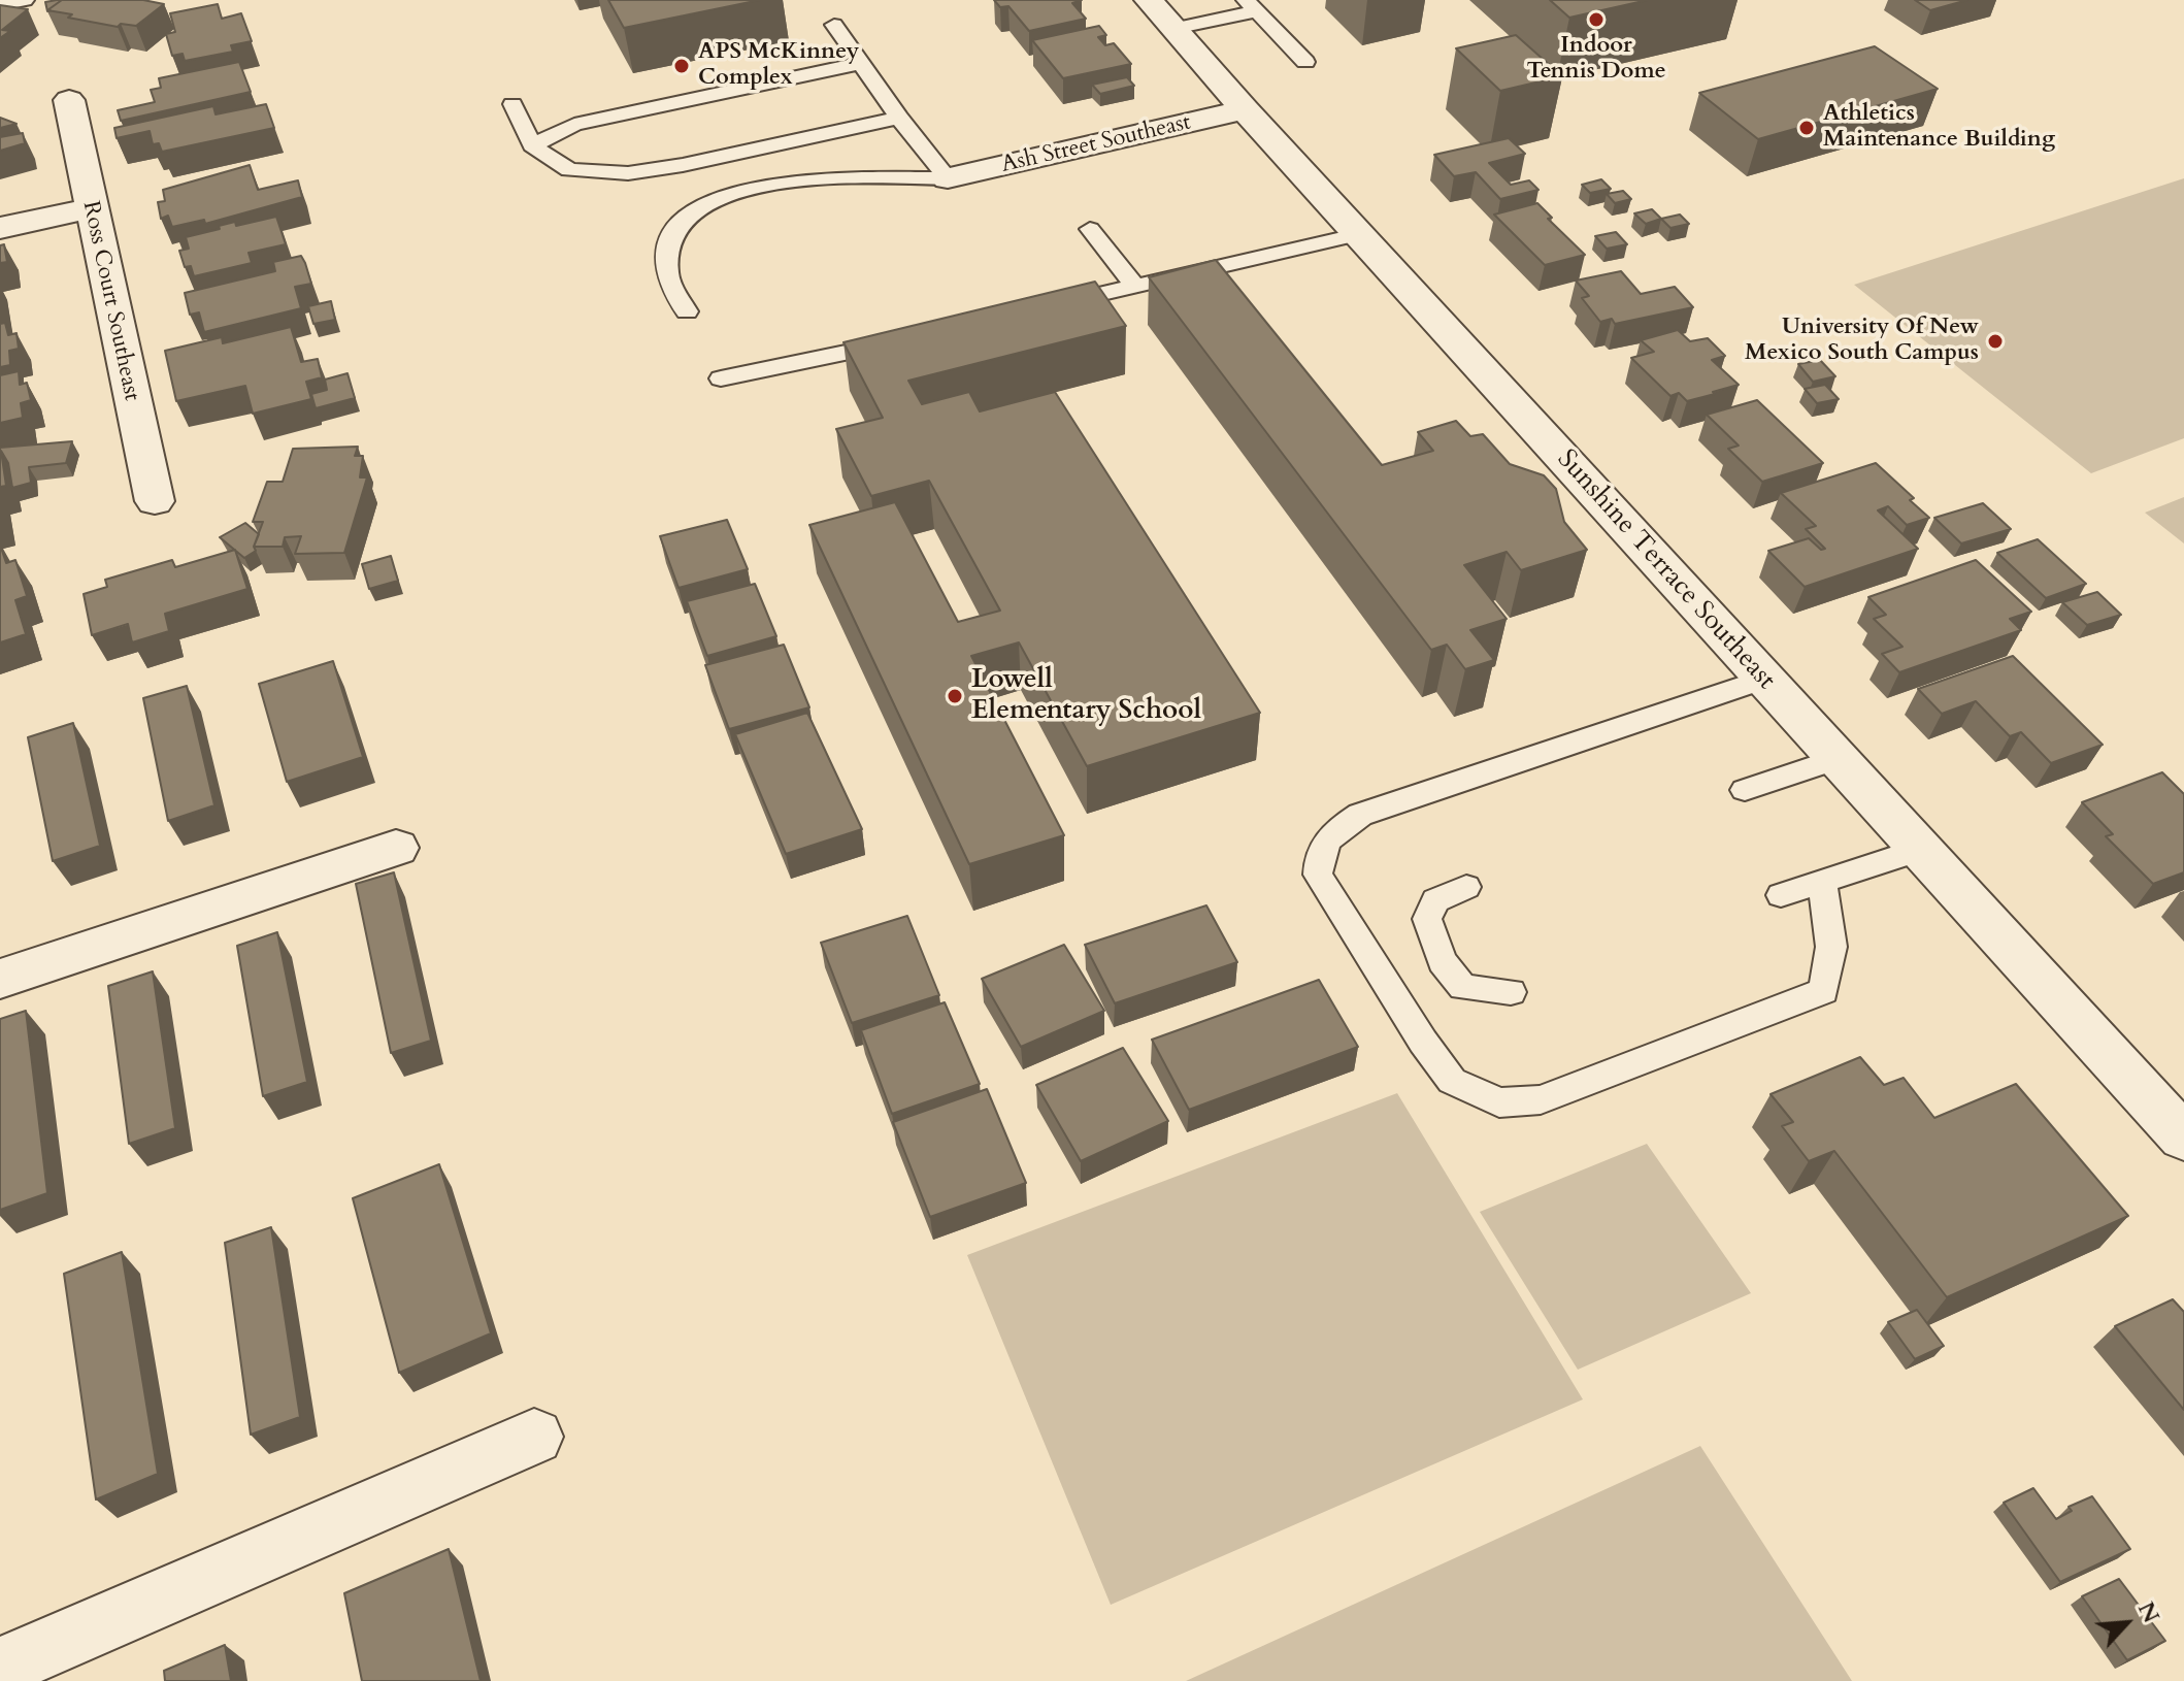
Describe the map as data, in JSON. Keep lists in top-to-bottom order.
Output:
{
  "streets": {
    "street": ["Ash Street Southeast", "Ross Court Southeast", "Sunshine Terrace Southeast"]
  },
  "crossings": [
    ["Ash Street Southeast", "Sunshine Terrace Southeast"]
  ],
  "places": [
    "Indoor Tennis Dome",
    "APS McKinney Complex",
    "Athletics Maintenance Building",
    "University Of New Mexico South Campus",
    "Lowell Elementary School"
  ],
  "north": "top right"
}
